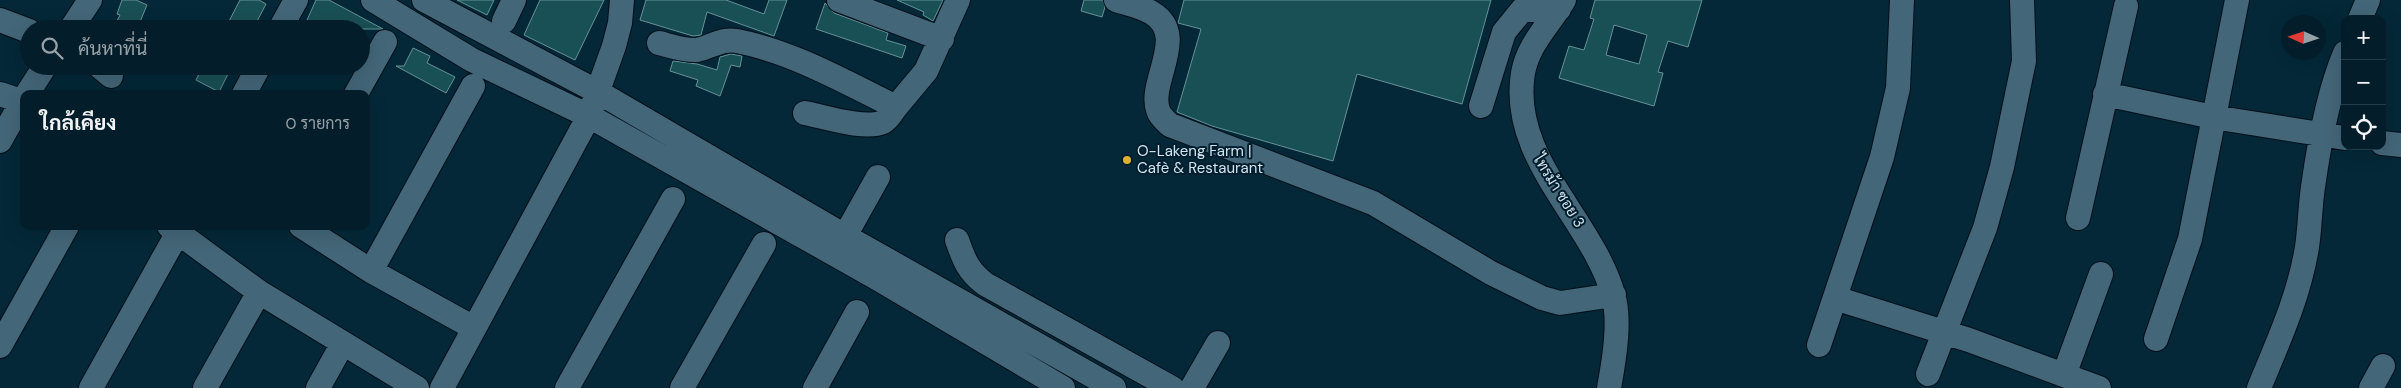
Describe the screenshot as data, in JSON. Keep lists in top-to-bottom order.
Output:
{
  "streets": {
    "street": ["ไทรม้า ซอย 3"]
  },
  "places": ["O-Lakeng Farm | Cafè & Restaurant"],
  "north": "left",
  "page": {
    "map_buttons": ["+", "−"],
    "search": "ค้นหาที่นี่",
    "heading": ["ใกล้เคียง", "0 รายการ"]
  }
}
